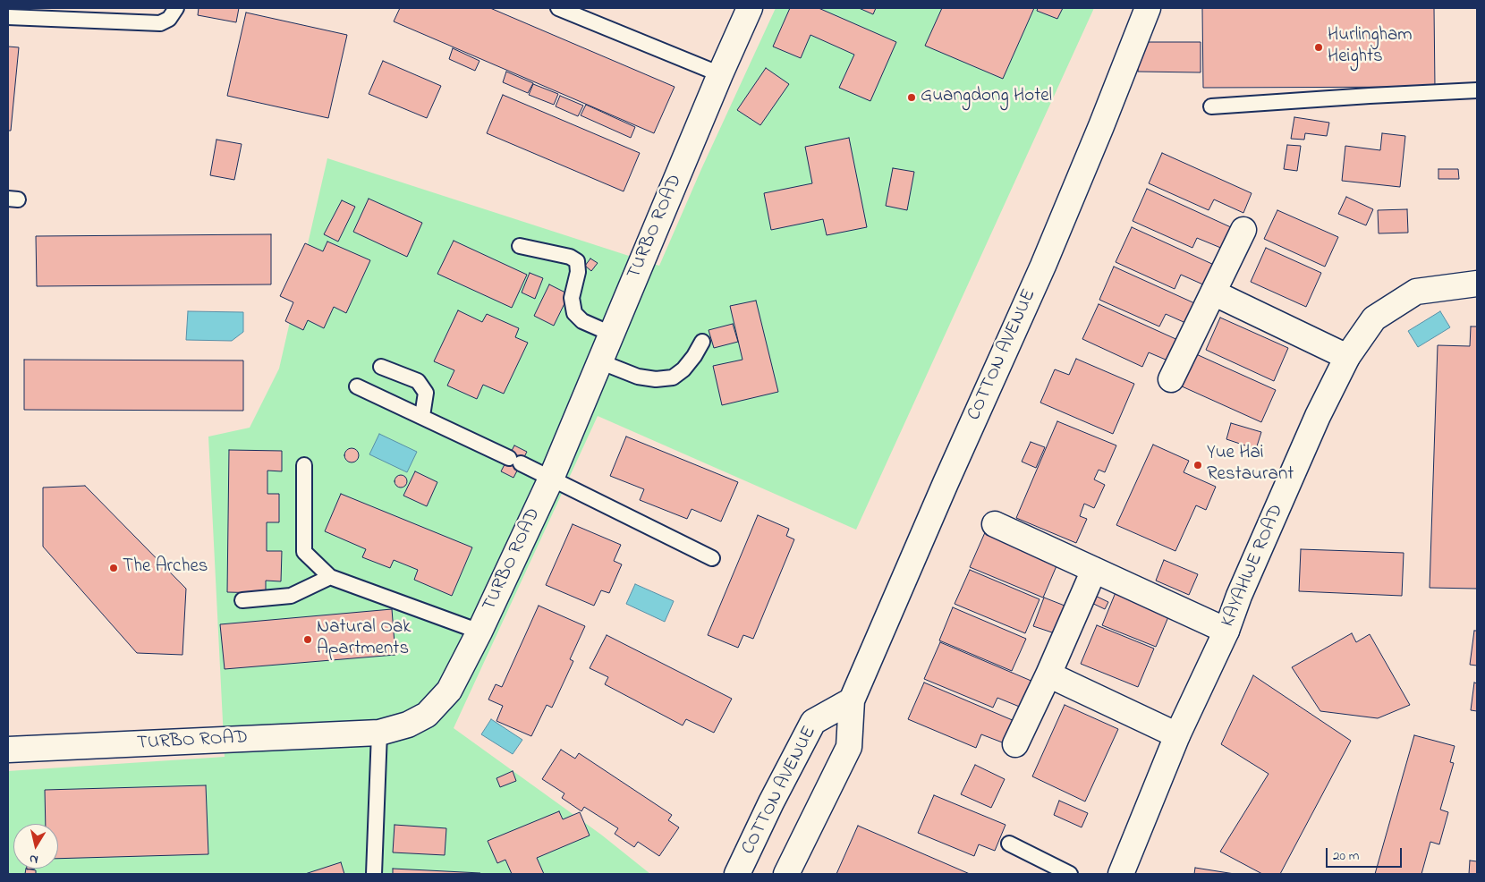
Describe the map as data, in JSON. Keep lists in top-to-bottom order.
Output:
{
  "streets": {
    "street": ["TURBO ROAD", "COTTON AVENUE", "KAYAHWE ROAD"]
  },
  "places": [
    "Hurlingham Heights",
    "Guangdong Hotel",
    "Yue Hai Restaurant",
    "The Arches",
    "Natural Oak Apartments"
  ],
  "scale_bar": "20 m",
  "north": "bottom"
}
